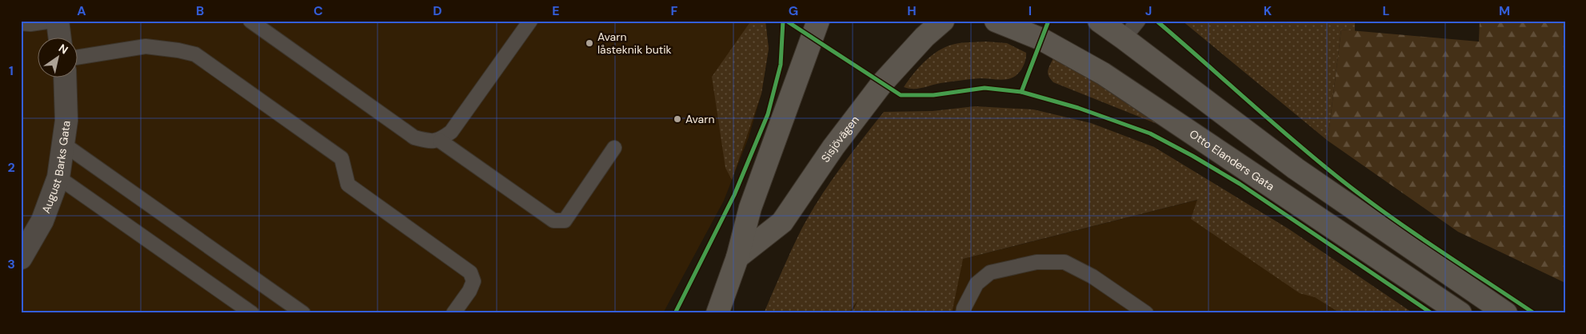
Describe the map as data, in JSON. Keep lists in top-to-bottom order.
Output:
{
  "streets": {
    "street": ["Sisjövägen", "Otto Elanders Gata", "August Barks Gata"]
  },
  "places": ["Avarn låsteknik butik", "Avarn"],
  "north": "top right",
  "grid": {
    "columns": [
      "A",
      "B",
      "C",
      "D",
      "E",
      "F",
      "G",
      "H",
      "I",
      "J",
      "K",
      "L",
      "M"
    ],
    "rows": ["1", "2", "3"]
  }
}
